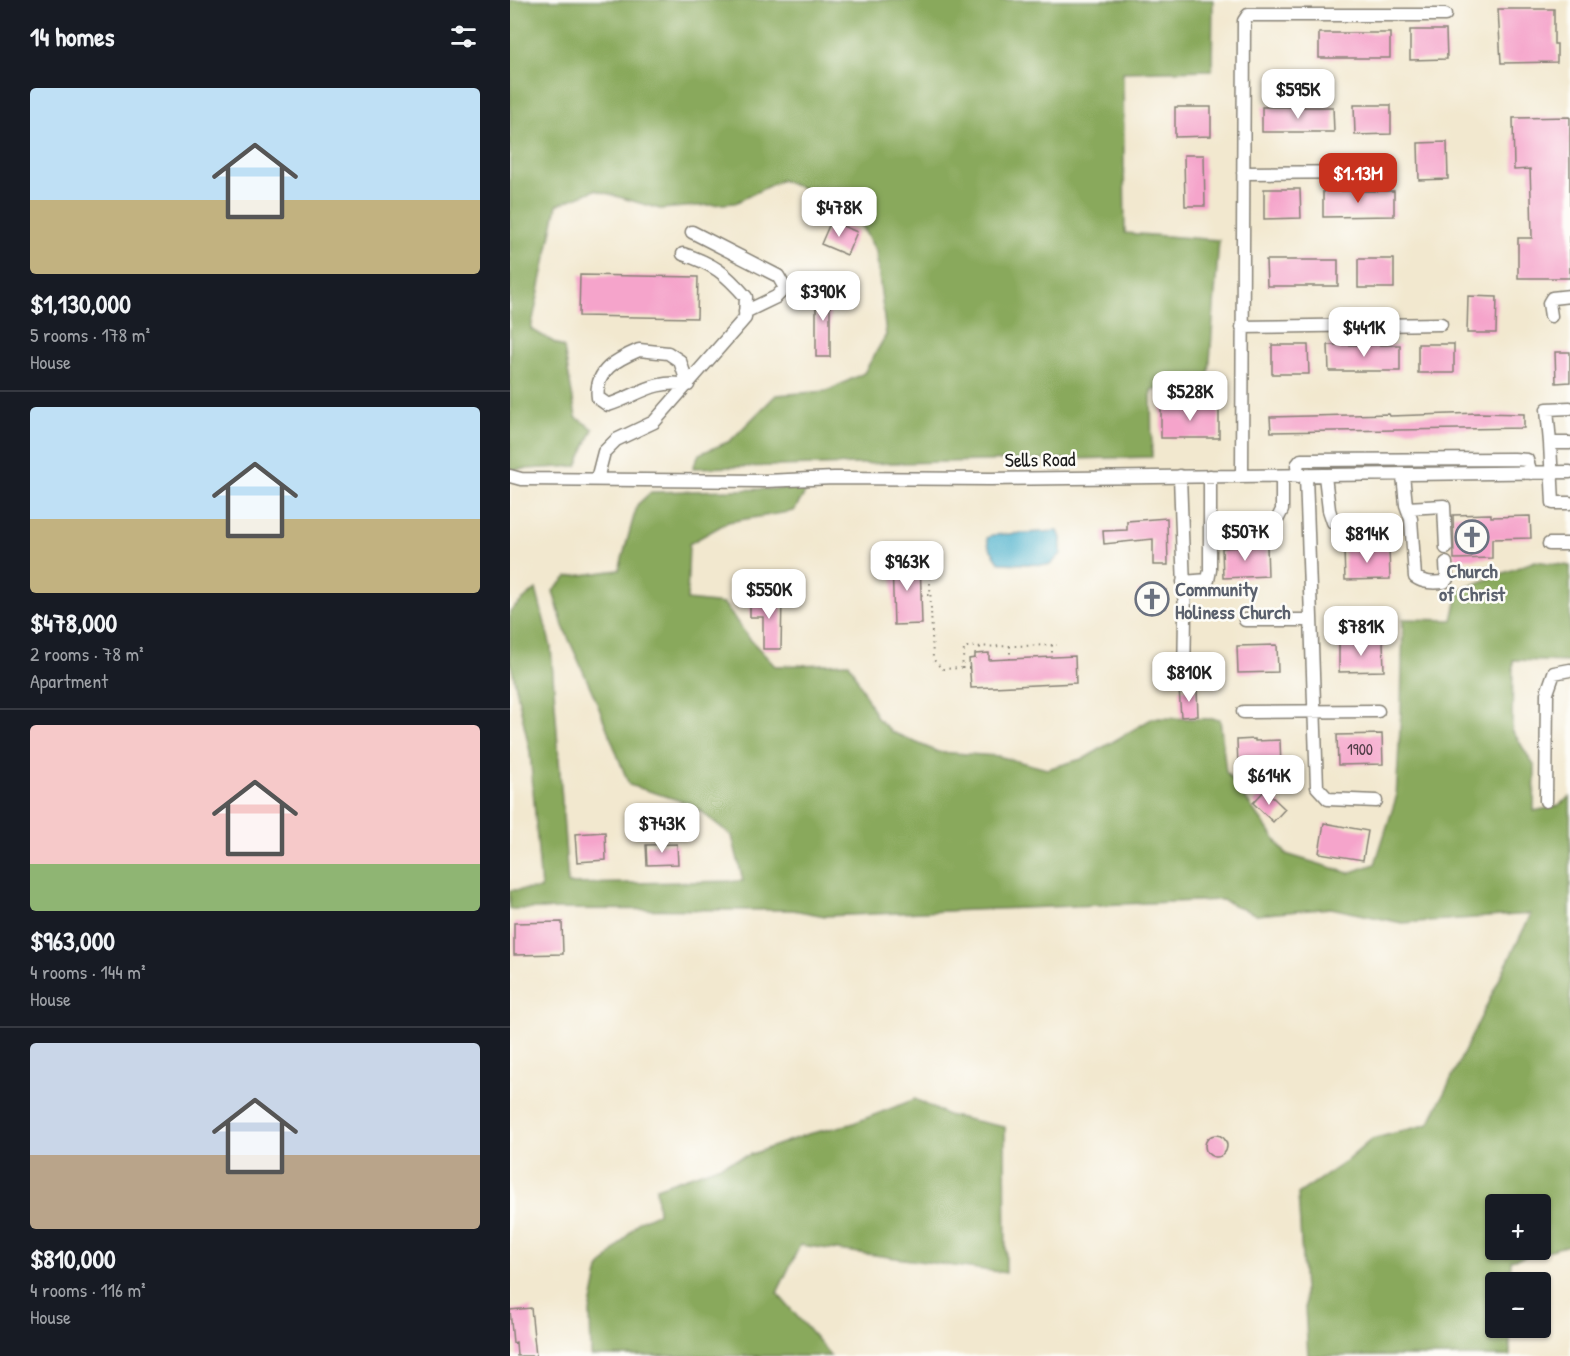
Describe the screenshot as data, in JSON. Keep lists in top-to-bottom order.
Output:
{
  "streets": {
    "street": ["Sells Road"]
  },
  "places": {
    "church": ["Church of Christ", "Community Holiness Church"]
  },
  "house_numbers": ["1900"],
  "page": {
    "heading": "14 homes",
    "price": [
      "$595K",
      "$1.13M",
      "$478K",
      "$390K",
      "$441K",
      "$528K",
      "$507K",
      "$814K",
      "$963K",
      "$550K",
      "$781K",
      "$810K",
      "$614K",
      "$743K"
    ],
    "list": [
      {
        "name": "$1,130,000",
        "note": "5 rooms · 178 m² · House"
      },
      {
        "name": "$478,000",
        "note": "2 rooms · 78 m² · Apartment"
      },
      {
        "name": "$963,000",
        "note": "4 rooms · 144 m² · House"
      },
      {
        "name": "$810,000",
        "note": "4 rooms · 116 m² · House"
      }
    ],
    "map_buttons": ["+", "−"]
  }
}
